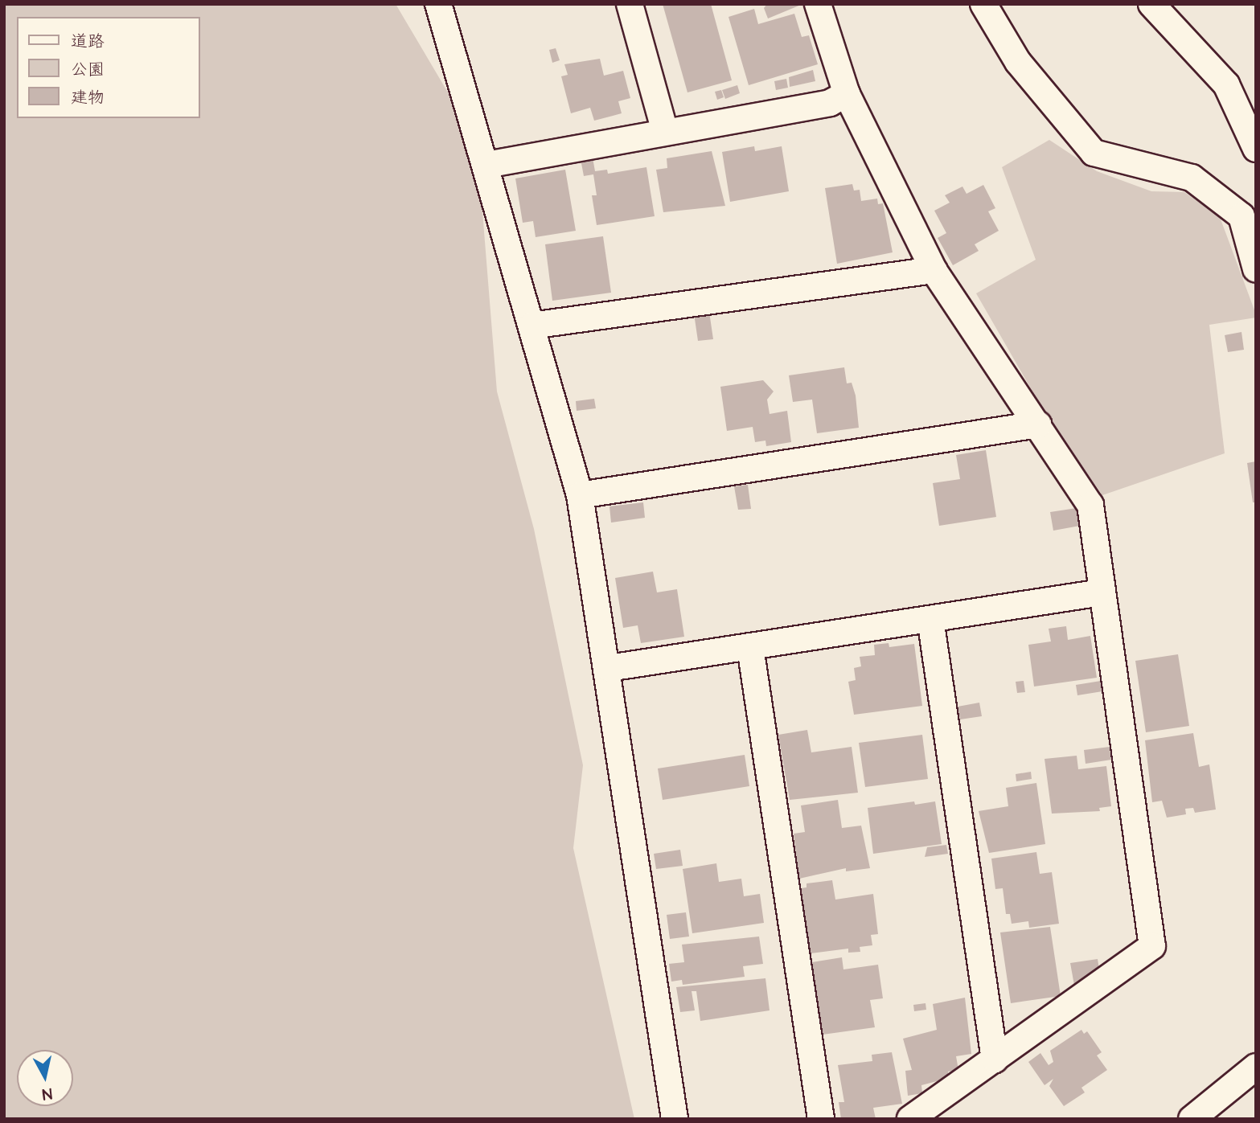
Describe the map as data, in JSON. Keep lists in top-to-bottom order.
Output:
{
  "legend": ["道路", "公園", "建物"],
  "north": "bottom"
}
